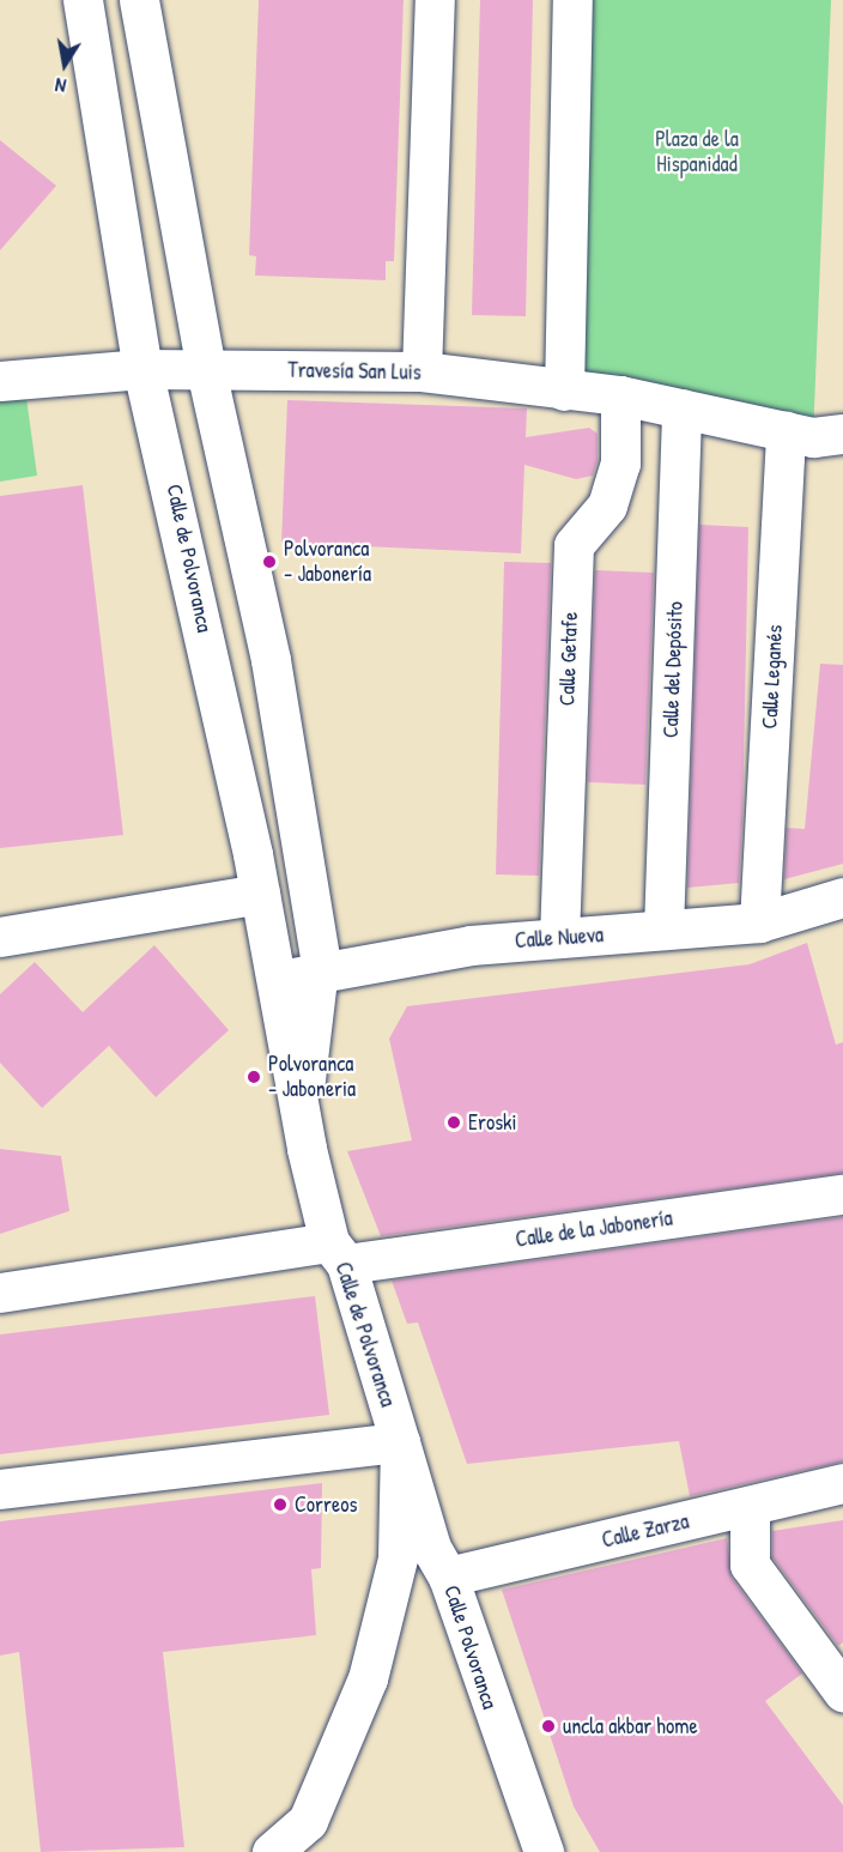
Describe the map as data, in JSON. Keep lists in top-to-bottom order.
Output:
{
  "streets": {
    "street": [
      "Travesía San Luis",
      "Calle de Polvoranca",
      "Calle Getafe",
      "Calle del Depósito",
      "Calle Leganés",
      "Calle Nueva",
      "Calle de la Jabonería",
      "Calle Zarza",
      "Calle Polvoranca"
    ]
  },
  "crossings": [
    ["Travesía San Luis", "Calle de Polvoranca"],
    ["Travesía San Luis", "Calle Getafe"],
    ["Travesía San Luis", "Calle del Depósito"],
    ["Travesía San Luis", "Calle Leganés"],
    ["Calle de Polvoranca", "Calle Nueva"],
    ["Calle de Polvoranca", "Calle de la Jabonería"],
    ["Calle de Polvoranca", "Calle Polvoranca"],
    ["Calle Getafe", "Calle Nueva"],
    ["Calle del Depósito", "Calle Nueva"],
    ["Calle Leganés", "Calle Nueva"],
    ["Calle Zarza", "Calle Polvoranca"]
  ],
  "parks": ["Plaza de la Hispanidad"],
  "places": [
    "Polvoranca - Jabonería",
    "Polvoranca - Jaboneria",
    "Eroski",
    "Correos",
    "uncla akbar home"
  ],
  "north": "bottom"
}
